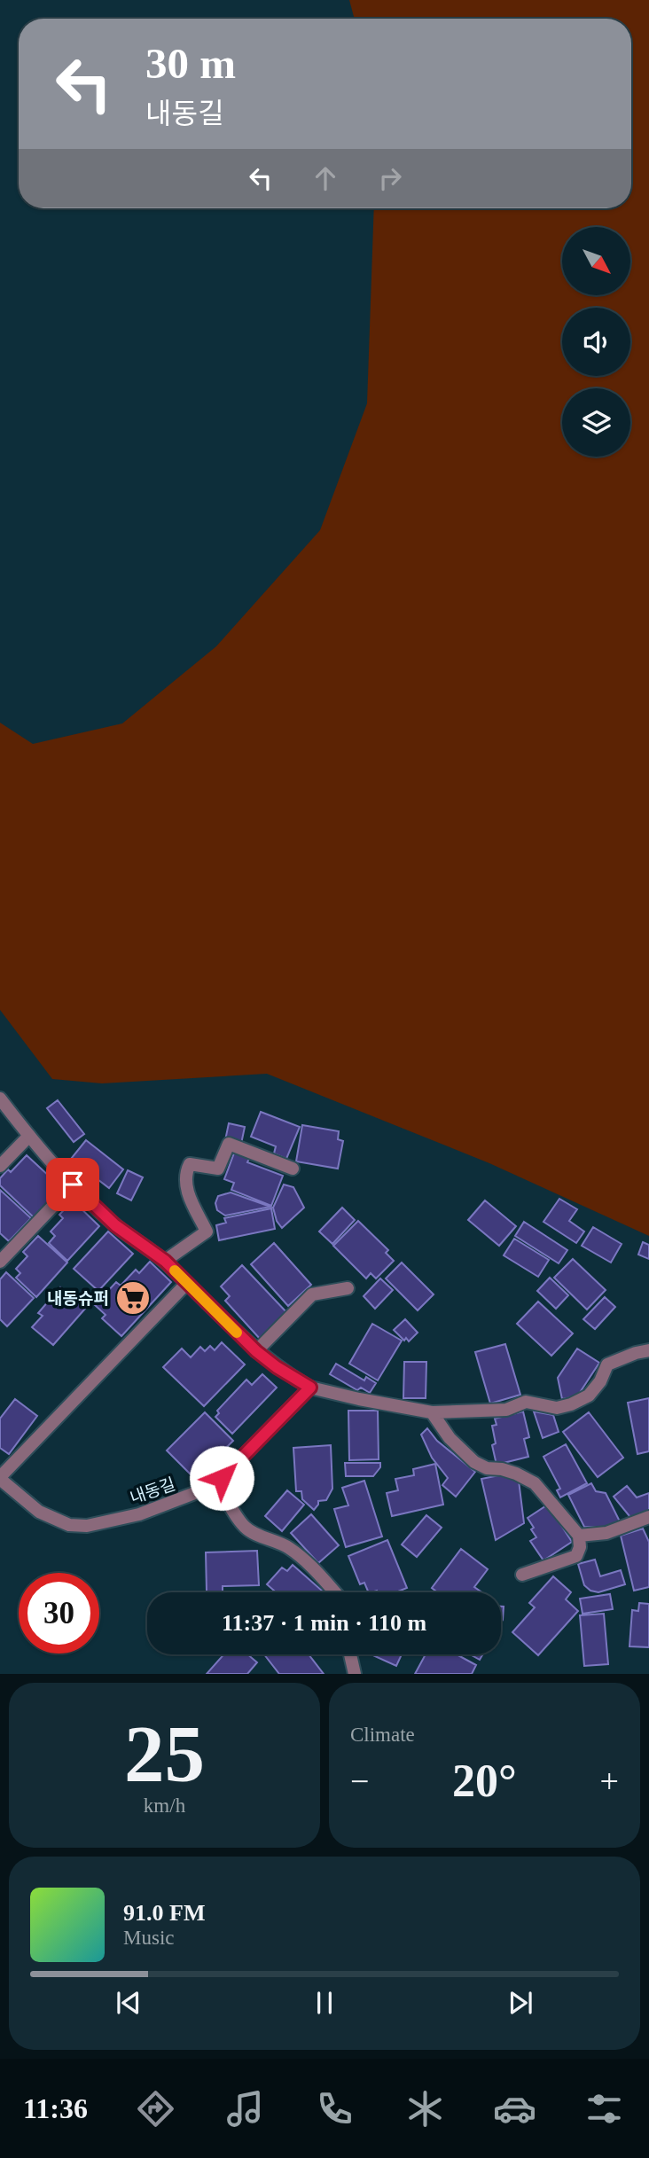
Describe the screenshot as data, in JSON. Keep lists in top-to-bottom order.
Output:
{
  "streets": {
    "street": ["내동길"]
  },
  "places": {
    "supermarket": ["내동슈퍼"]
  },
  "north": "bottom right",
  "page": {
    "turn": ["30 m", "내동길"],
    "limit": "30",
    "trip": "11:37 · 1 min · 110 m",
    "tile": [
      ["25", "km/h"],
      "Climate"
    ],
    "heat": ["−", "20°", "+"],
    "song": ["91.0 FM", "Music"],
    "tabs": "11:36"
  }
}
